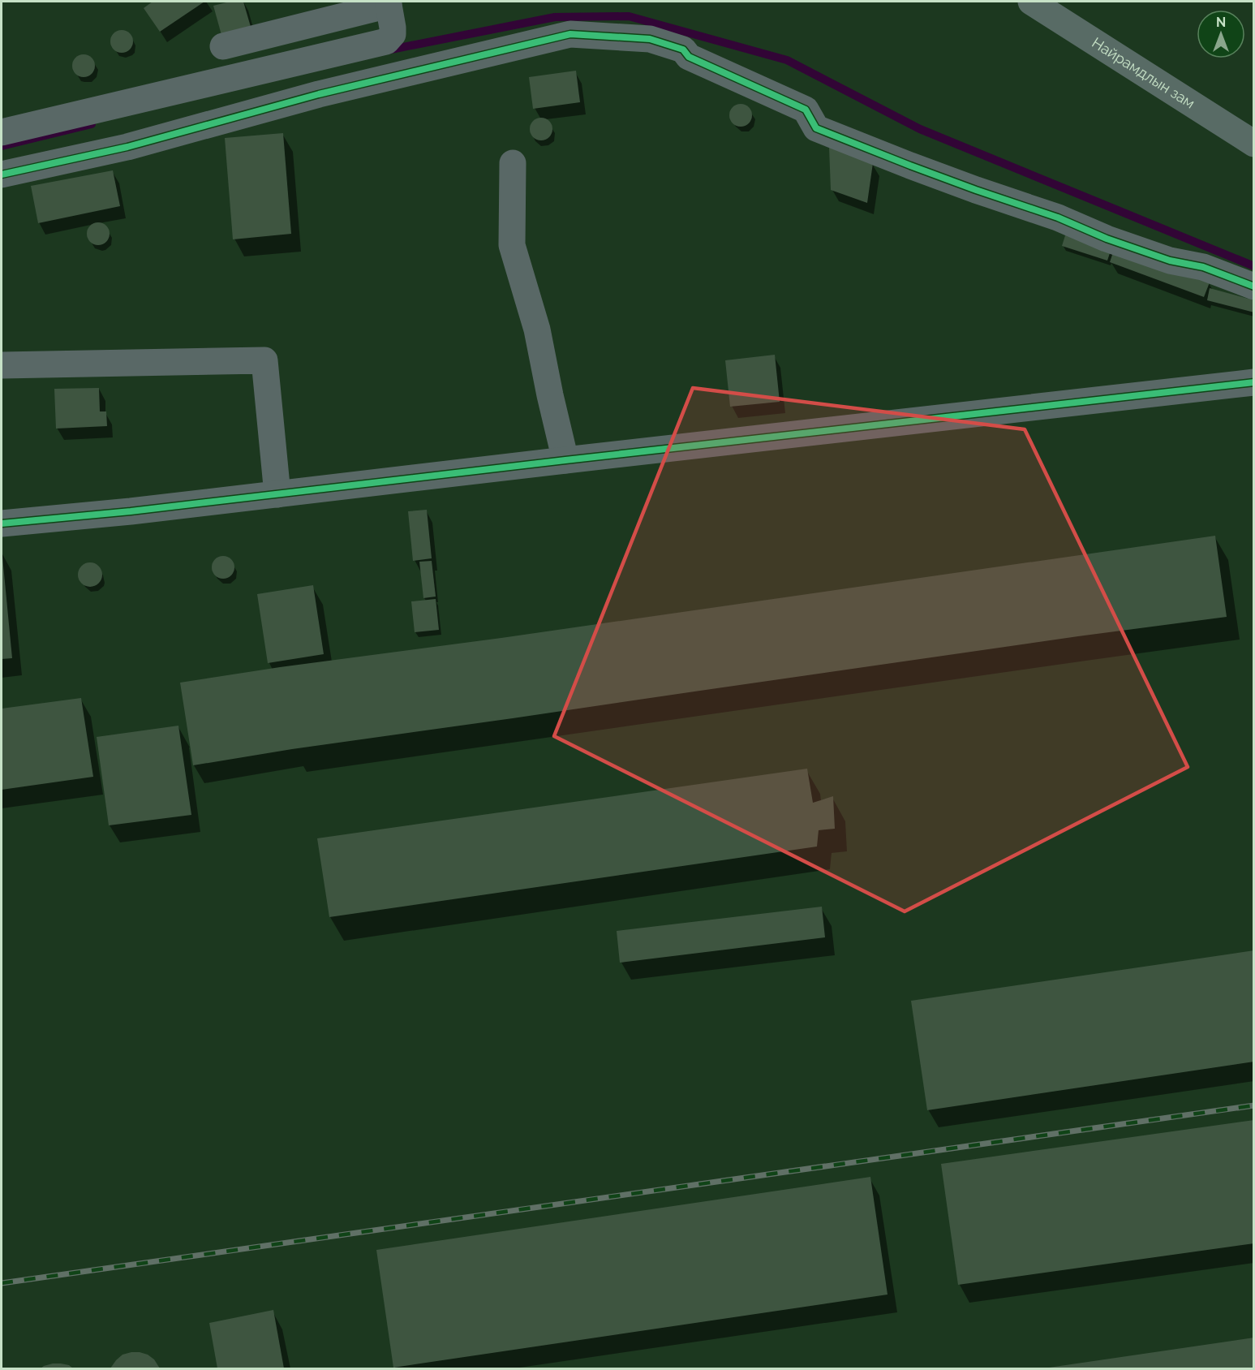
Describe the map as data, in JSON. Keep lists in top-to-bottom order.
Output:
{
  "streets": {
    "main road": ["Найрамдлын зам"]
  },
  "north": "top"
}
